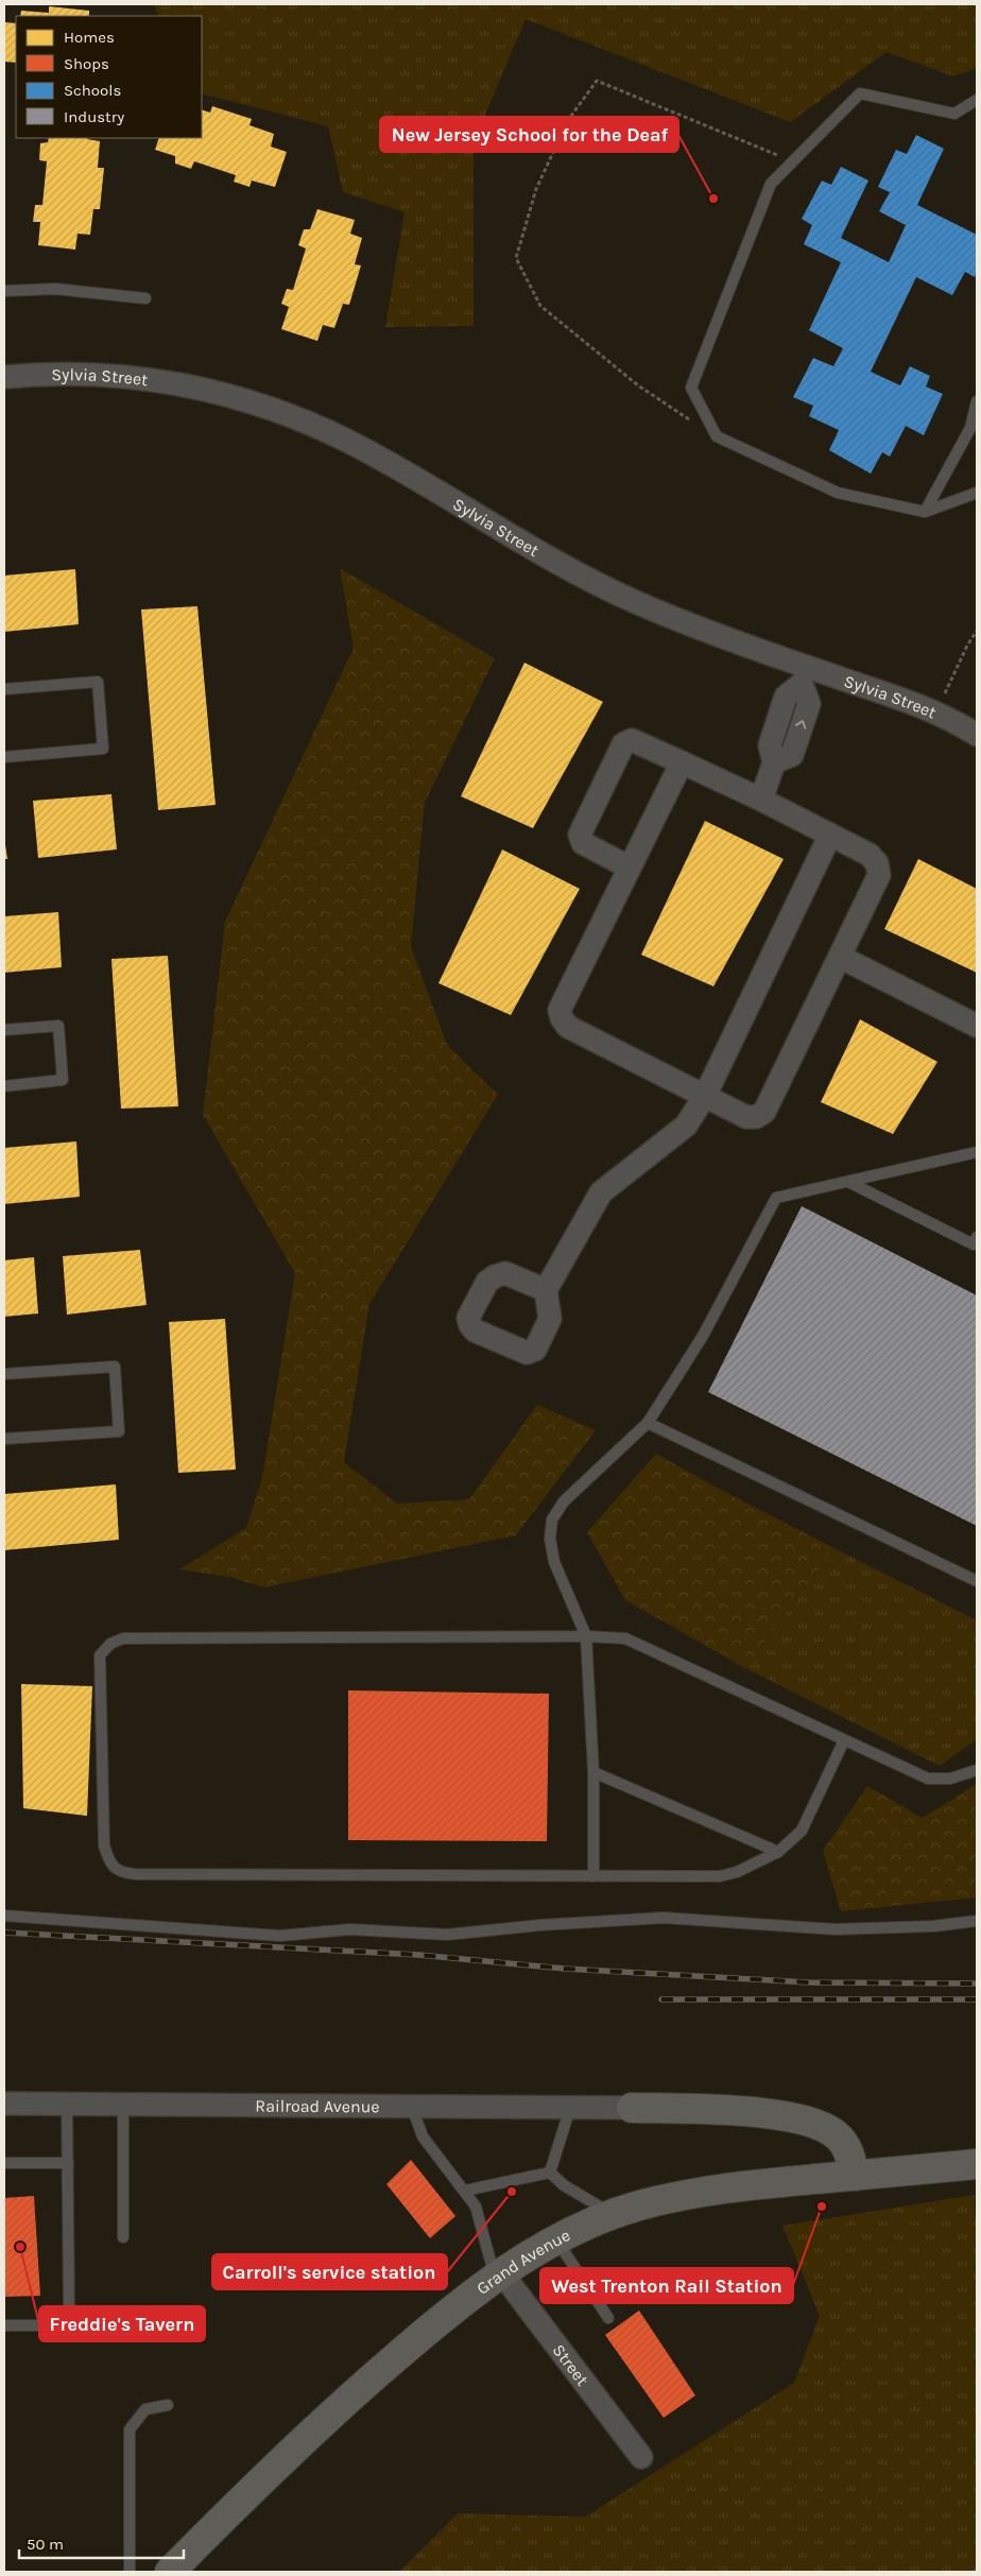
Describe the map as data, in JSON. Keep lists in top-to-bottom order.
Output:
{
  "streets": {
    "main road": ["Grand Avenue"],
    "street": ["Sylvia Street", "Railroad Avenue", "Street"]
  },
  "crossings": [
    ["Grand Avenue", "Street"]
  ],
  "places": [
    "New Jersey School for the Deaf",
    "Carroll's service station",
    "West Trenton Rail Station",
    "Freddie's Tavern"
  ],
  "legend": [
    "Homes",
    "Shops",
    "Schools",
    "Industry"
  ],
  "scale_bar": "50 m"
}
